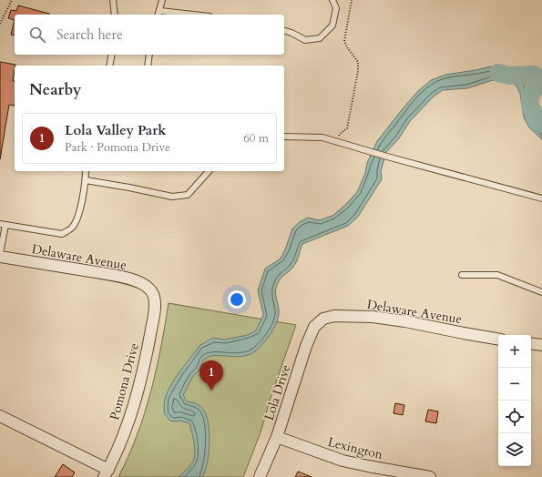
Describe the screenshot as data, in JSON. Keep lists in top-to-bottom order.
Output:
{
  "streets": {
    "street": [
      "Delaware Avenue",
      "Pomona Drive",
      "Lola Drive",
      "Lexington"
    ]
  },
  "crossings": [
    ["Delaware Avenue", "Pomona Drive"],
    ["Delaware Avenue", "Lola Drive"],
    ["Lola Drive", "Lexington"]
  ],
  "page": {
    "search": "Search here",
    "heading": "Nearby",
    "list": [
      {
        "mark": "1",
        "name": "Lola Valley Park",
        "note": "Park · Pomona Drive",
        "value": "60 m"
      }
    ],
    "map_buttons": ["+", "−"],
    "pins": "1"
  }
}
